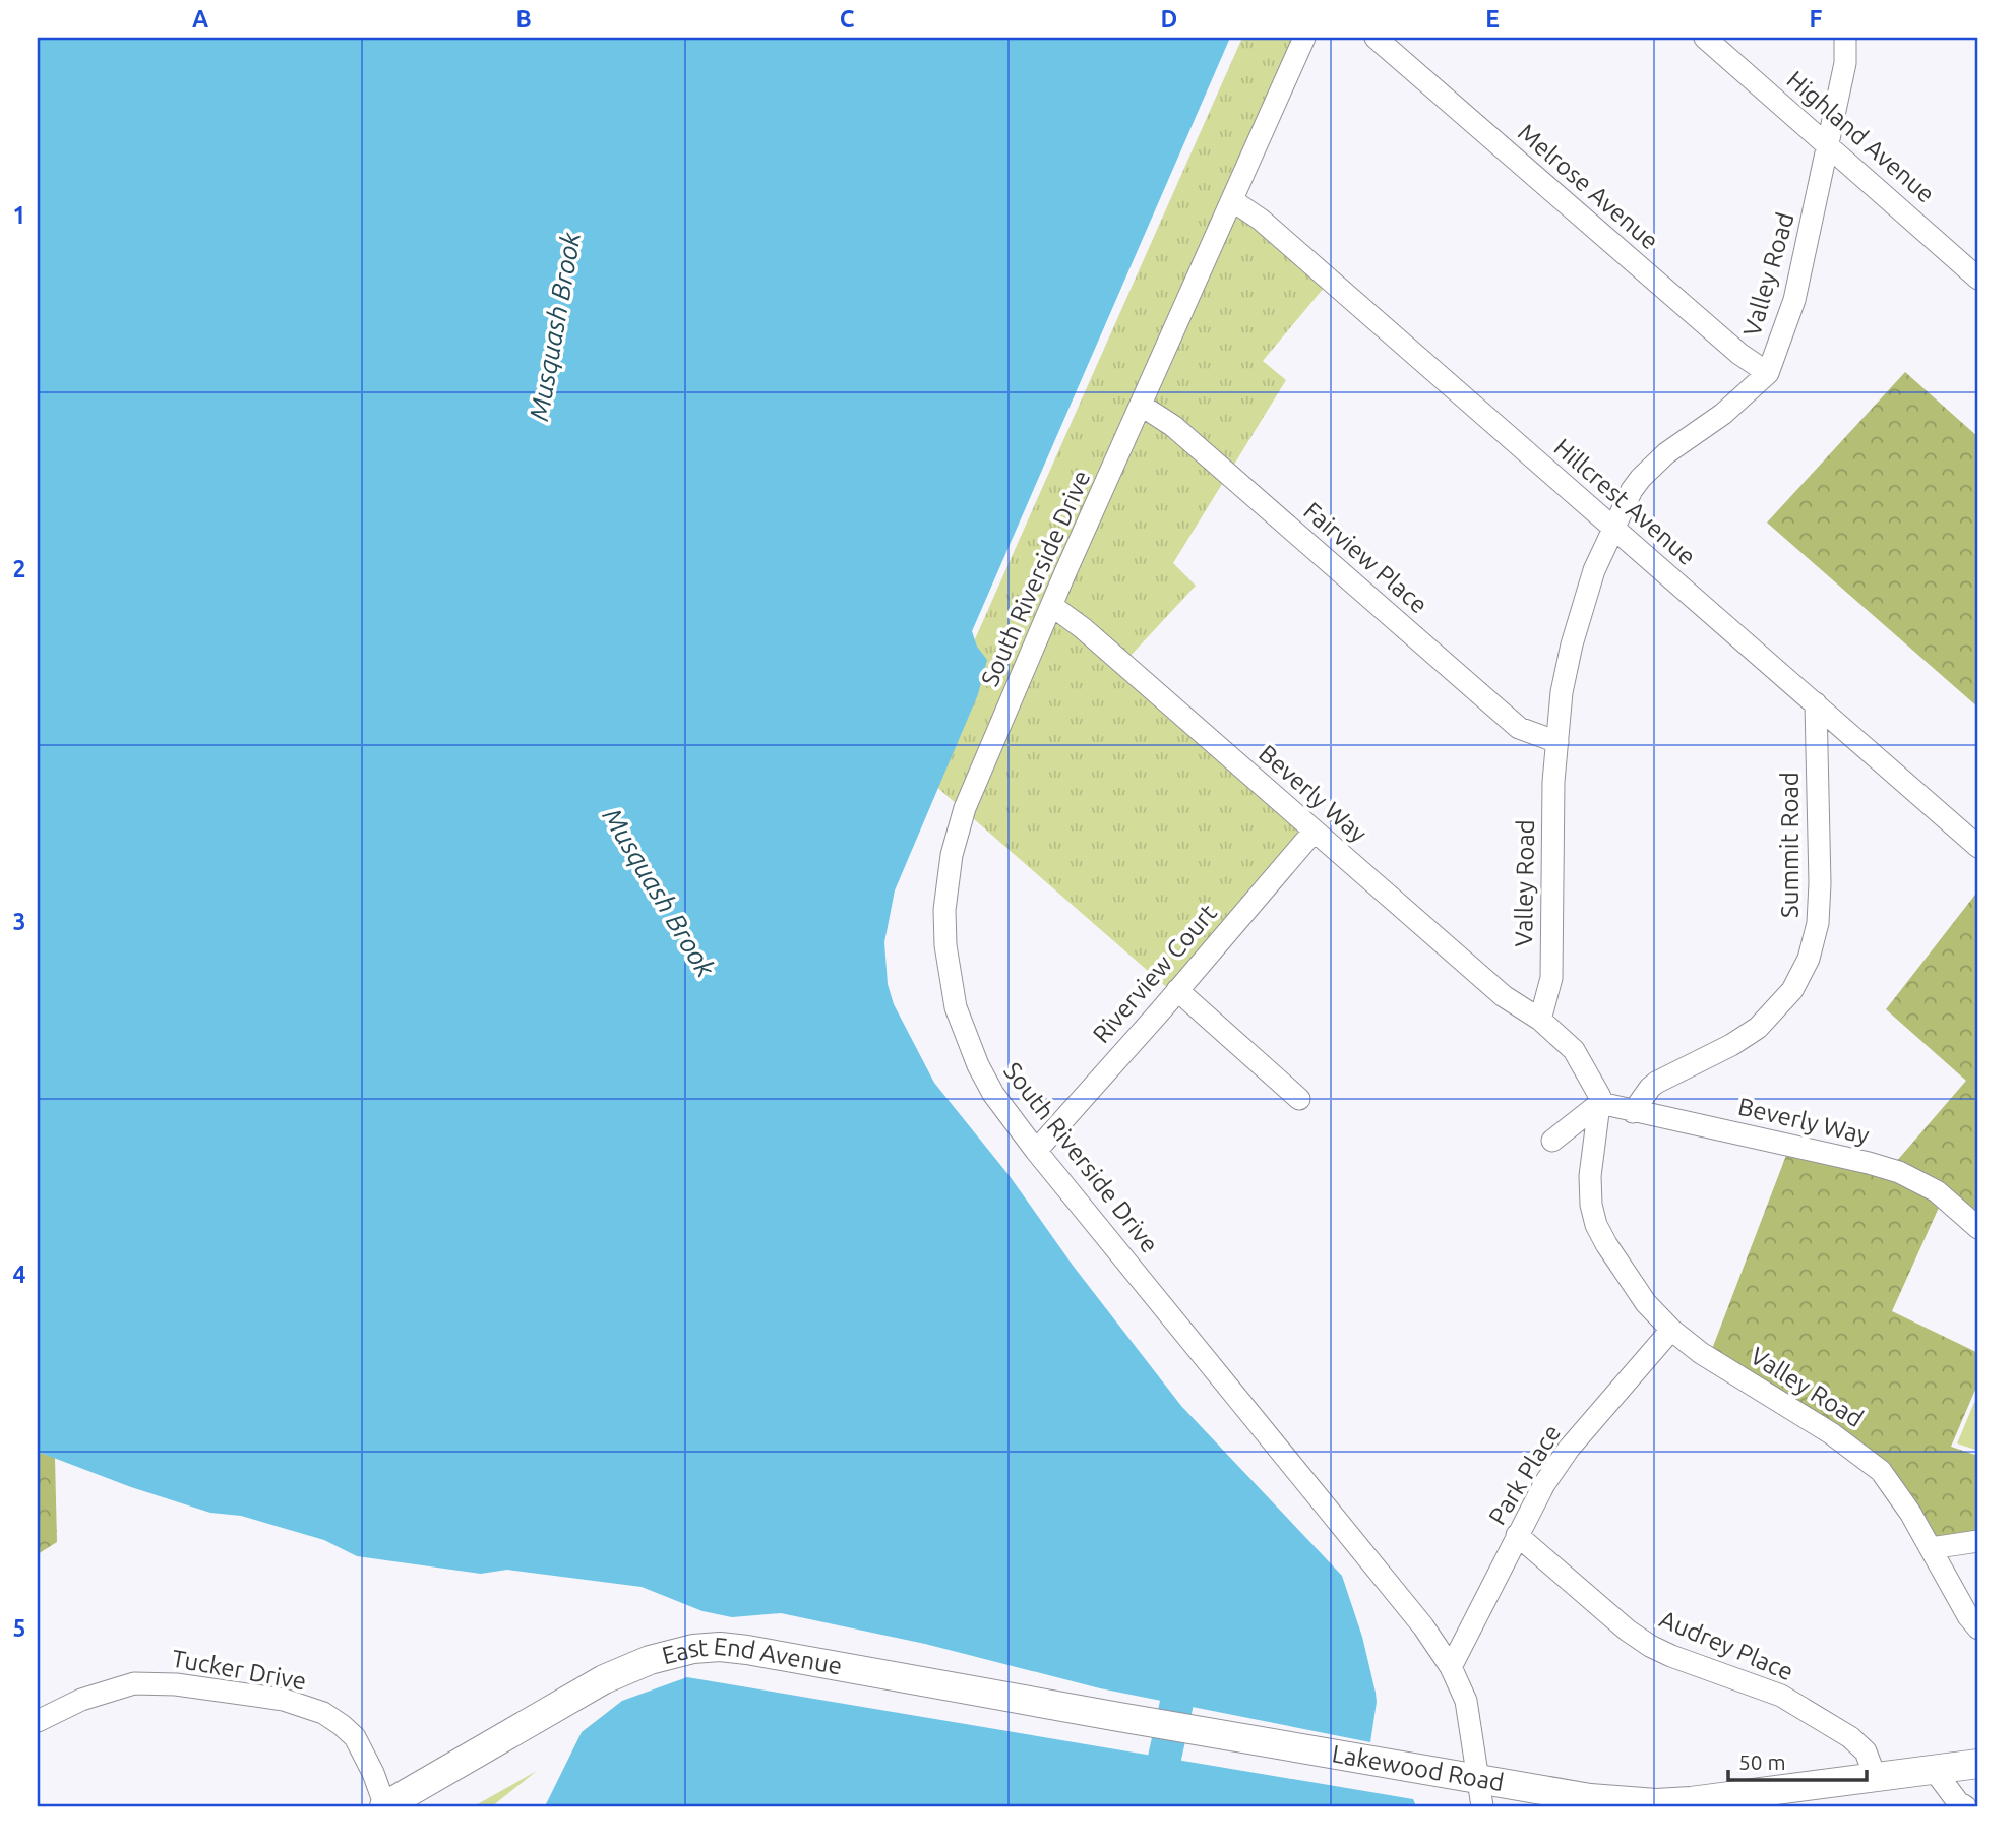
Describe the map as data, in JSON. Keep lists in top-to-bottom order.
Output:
{
  "streets": {
    "street": [
      "Highland Avenue",
      "Melrose Avenue",
      "Valley Road",
      "Hillcrest Avenue",
      "Fairview Place",
      "South Riverside Drive",
      "Beverly Way",
      "Summit Road",
      "Riverview Court",
      "Park Place",
      "Audrey Place",
      "East End Avenue",
      "Tucker Drive",
      "Lakewood Road"
    ]
  },
  "crossings": [
    ["Highland Avenue", "Valley Road"],
    ["Melrose Avenue", "Valley Road"],
    ["Valley Road", "Hillcrest Avenue"],
    ["Valley Road", "Fairview Place"],
    ["Valley Road", "Beverly Way"],
    ["Valley Road", "Park Place"],
    ["Hillcrest Avenue", "South Riverside Drive"],
    ["Hillcrest Avenue", "Summit Road"],
    ["Fairview Place", "South Riverside Drive"],
    ["South Riverside Drive", "Beverly Way"],
    ["South Riverside Drive", "Riverview Court"],
    ["South Riverside Drive", "Park Place"],
    ["South Riverside Drive", "Lakewood Road"],
    ["Beverly Way", "Summit Road"],
    ["Beverly Way", "Riverview Court"],
    ["Park Place", "Audrey Place"],
    ["Audrey Place", "Lakewood Road"],
    ["East End Avenue", "Tucker Drive"],
    ["East End Avenue", "Lakewood Road"]
  ],
  "water": ["Musquash Brook"],
  "scale_bar": "50 m",
  "grid": {
    "columns": [
      "A",
      "B",
      "C",
      "D",
      "E",
      "F"
    ],
    "rows": [
      "1",
      "2",
      "3",
      "4",
      "5"
    ]
  }
}
